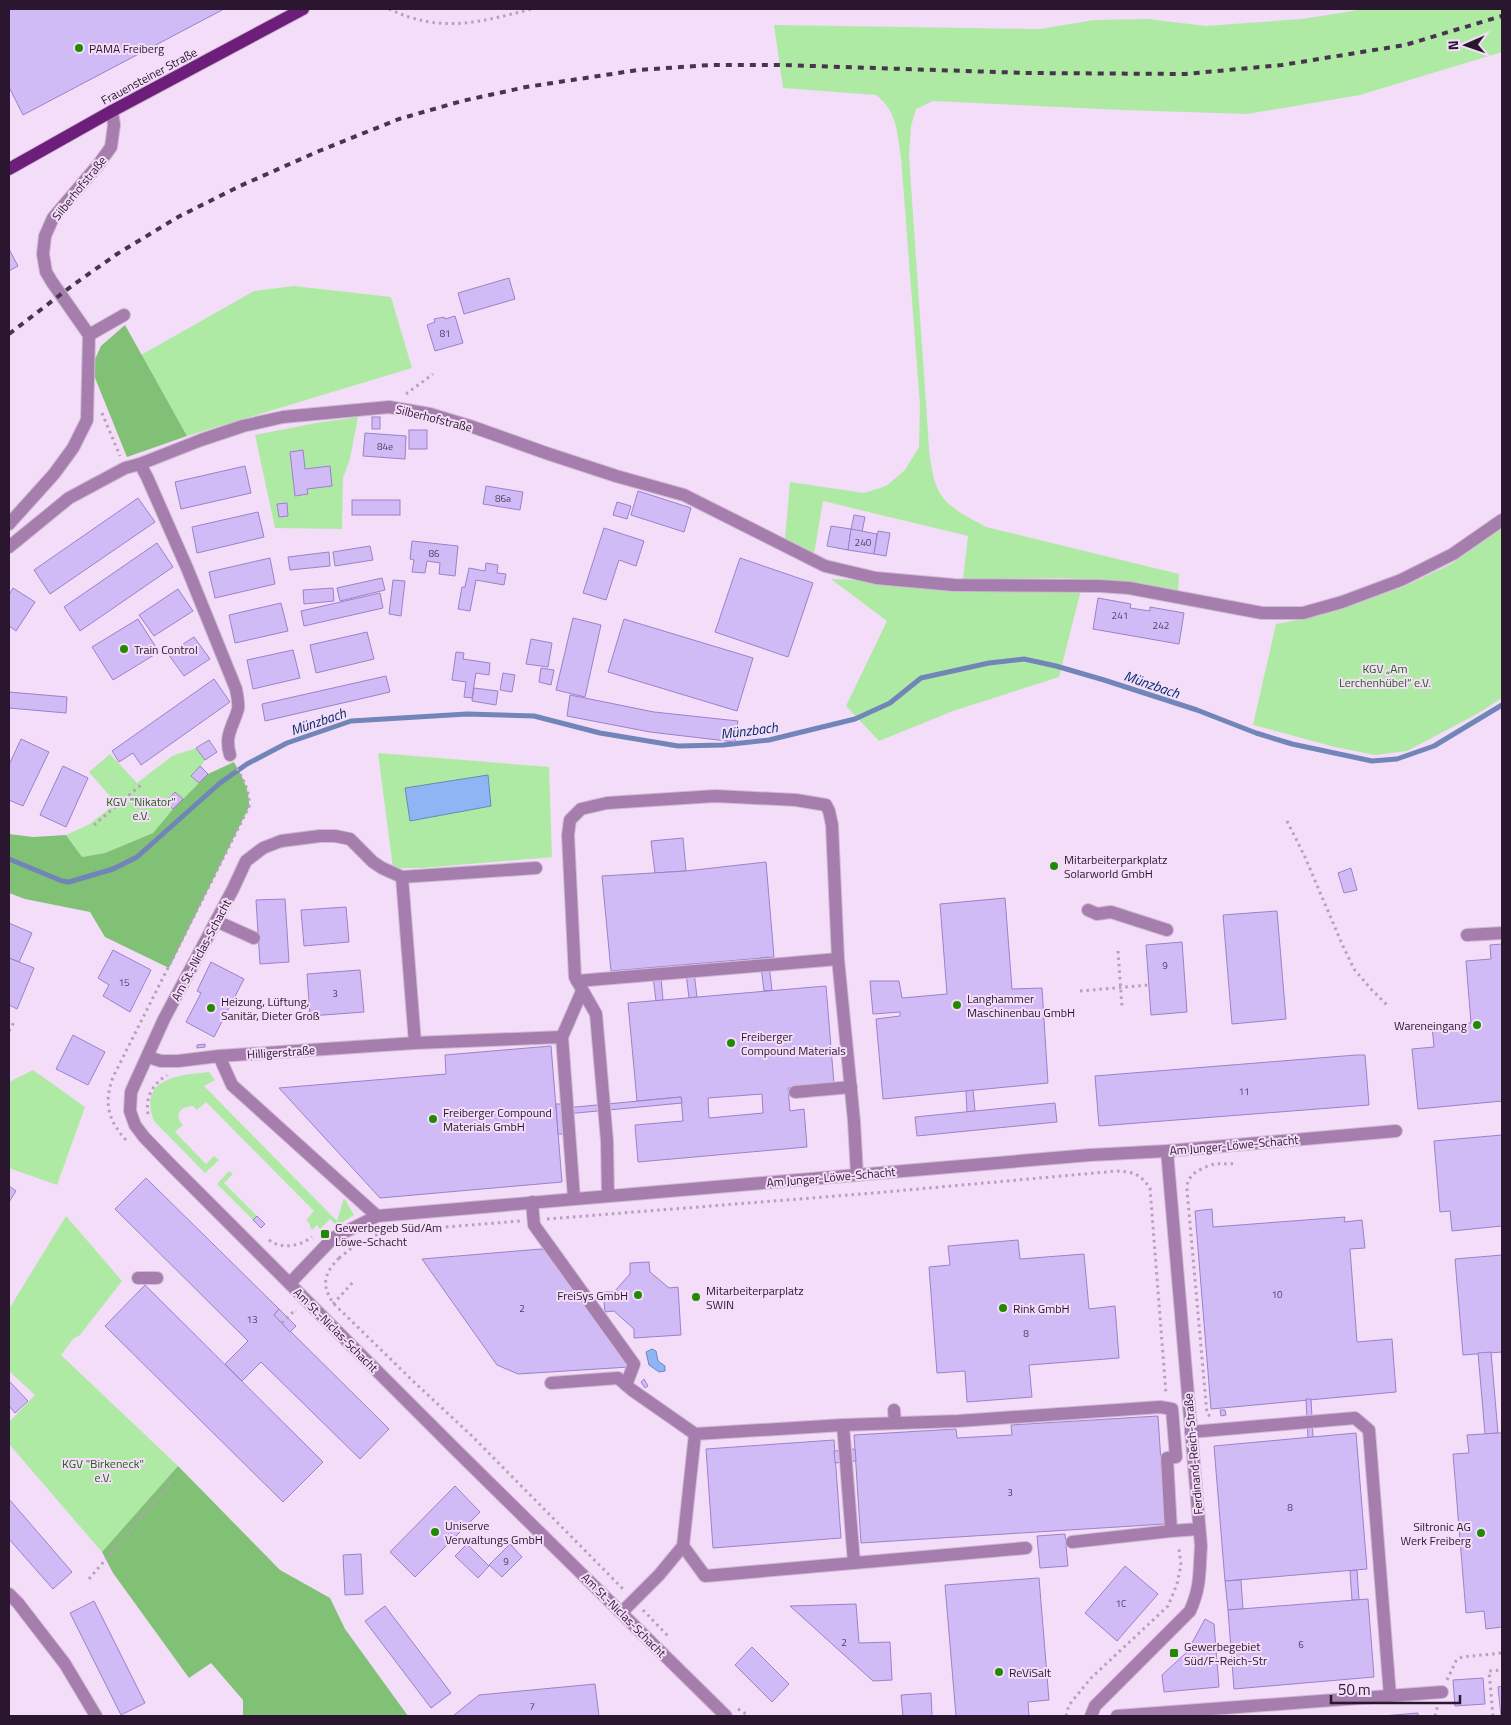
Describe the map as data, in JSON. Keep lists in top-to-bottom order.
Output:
{
  "streets": {
    "main road": ["Frauensteiner Straße"],
    "street": [
      "Silberhofstraße",
      "Am St.-Niclas-Schacht",
      "Hilligerstraße",
      "Am Junger-Löwe-Schacht",
      "Ferdinand-Reich-Straße"
    ]
  },
  "crossings": [
    ["Frauensteiner Straße", "Silberhofstraße"],
    ["Am St.-Niclas-Schacht", "Hilligerstraße"],
    ["Am St.-Niclas-Schacht", "Am Junger-Löwe-Schacht"],
    ["Am Junger-Löwe-Schacht", "Ferdinand-Reich-Straße"]
  ],
  "water": ["Münzbach"],
  "parks": ["KGV „Am Lerchenhübel“ e.V.", "KGV \"Nikator\" e.V.", "KGV \"Birkeneck\" e.V."],
  "places": {
    "other": [
      "PAMA Freiberg",
      "Train Control",
      "Mitarbeiterparkplatz Solarworld GmbH",
      "Langhammer Maschinenbau GmbH",
      "Heizung, Lüftung, Sanitär, Dieter Groß",
      "Wareneingang",
      "Freiberger Compound Materials",
      "Freiberger Compound Materials GmbH",
      "FreiSys GmbH",
      "Mitarbeiterparplatz SWIN",
      "Rink GmbH",
      "Uniserve Verwaltungs GmbH",
      "Siltronic AG Werk Freiberg",
      "ReViSalt"
    ],
    "transit": ["Gewerbegeb Süd/Am Löwe-Schacht", "Gewerbegebiet Süd/F-Reich-Str"]
  },
  "house_numbers": [
    "81",
    "84e",
    "86a",
    "240",
    "86",
    "241",
    "242",
    "9",
    "15",
    "3",
    "11",
    "10",
    "2",
    "13",
    "8",
    "3",
    "8",
    "9",
    "1C",
    "2",
    "6",
    "7"
  ],
  "scale_bar": "50 m",
  "north": "left"
}
